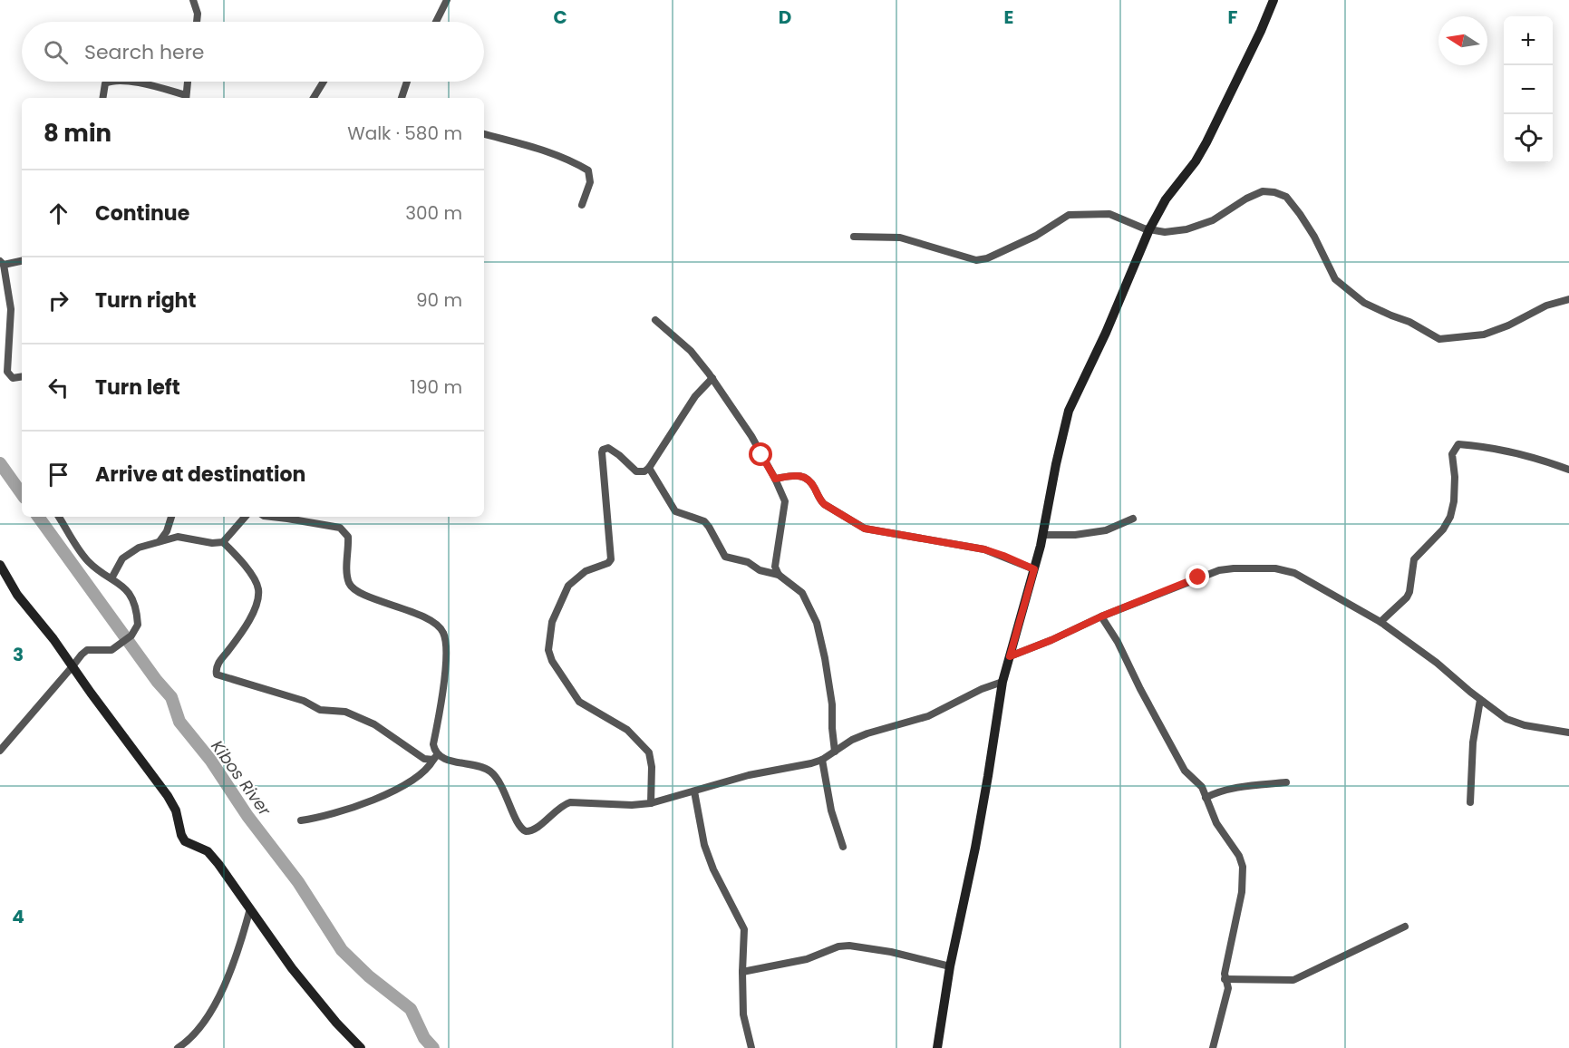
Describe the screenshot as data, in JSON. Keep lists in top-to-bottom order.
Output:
{
  "water": ["Kibos River"],
  "north": "left",
  "page": {
    "map_buttons": ["+", "−"],
    "search": "Search here",
    "heading": ["8 min", "Walk · 580 m"],
    "list": [
      ["Continue", "300 m"],
      ["Turn right", "90 m"],
      ["Turn left", "190 m"],
      "Arrive at destination"
    ]
  },
  "grid": {
    "columns": [
      "C",
      "D",
      "E",
      "F"
    ],
    "rows": ["3", "4"]
  }
}
